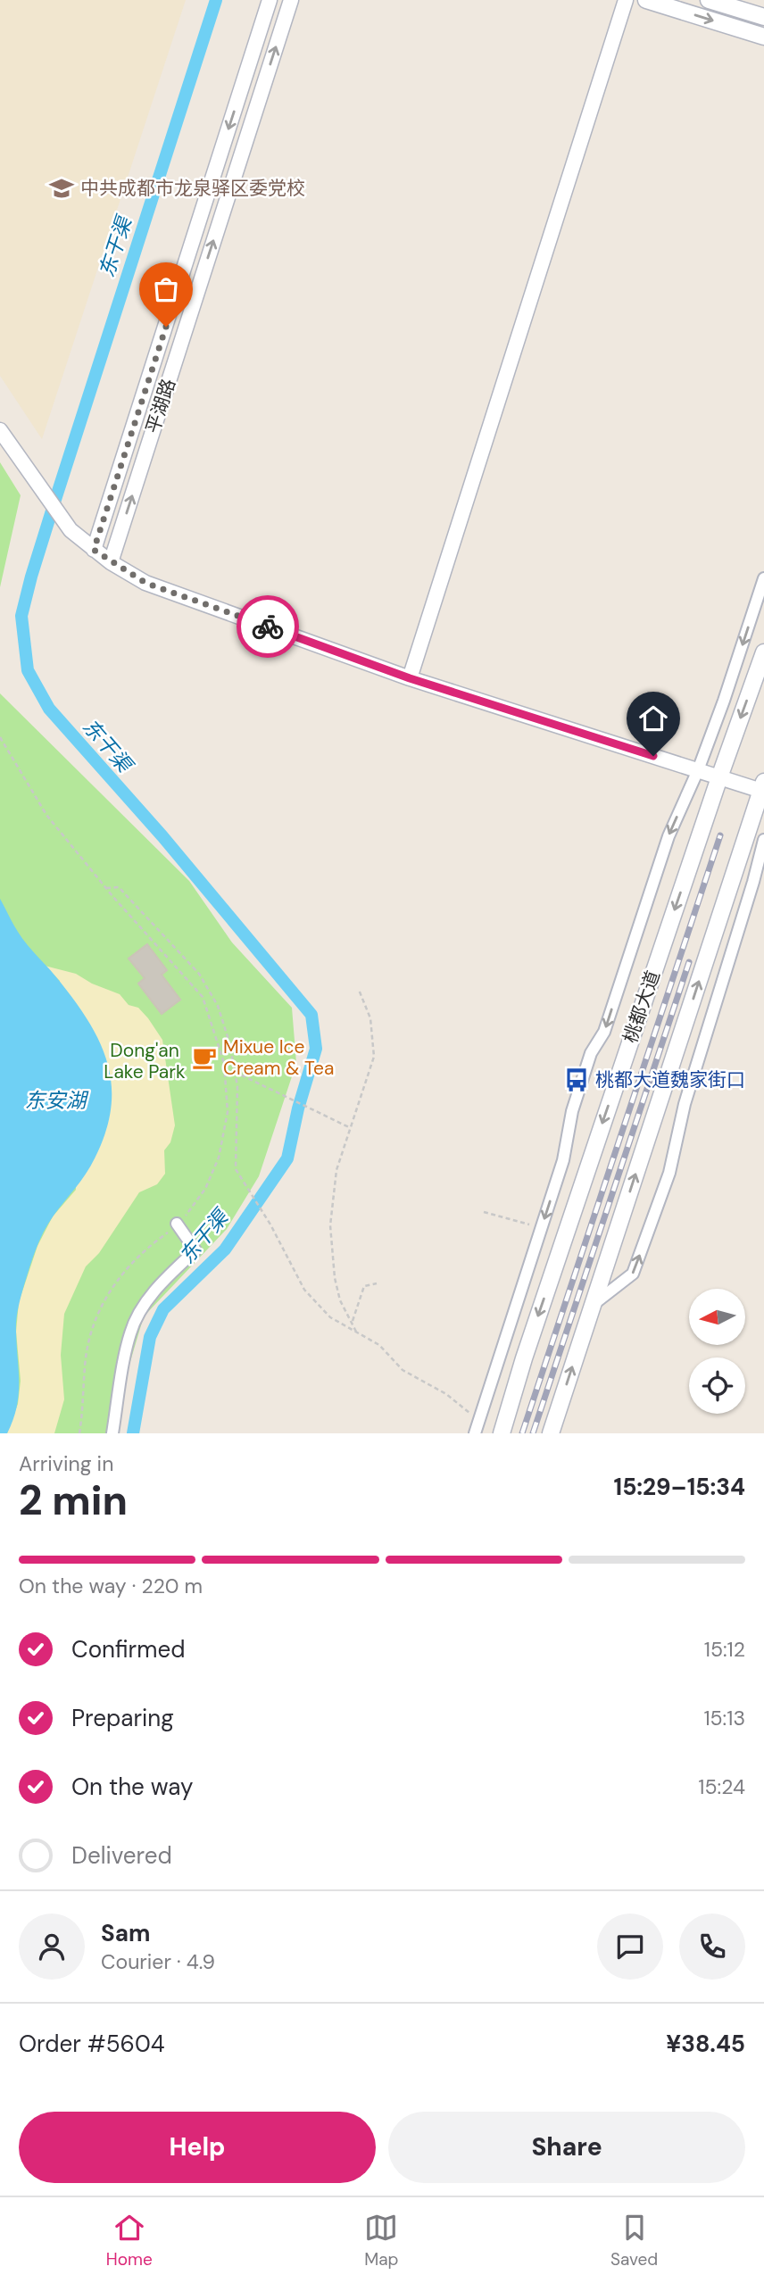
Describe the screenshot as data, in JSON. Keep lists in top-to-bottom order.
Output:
{
  "streets": {
    "main road": ["桃都大道"],
    "street": ["平湖路"]
  },
  "water": ["东干渠", "东安湖"],
  "parks": ["Dong'an Lake Park"],
  "places": {
    "school or university": ["中共成都市龙泉驿区委党校"],
    "cafe": ["Mixue Ice Cream & Tea"],
    "bus stop": ["桃都大道魏家街口"]
  },
  "north": "left",
  "page": {
    "heading": ["2 min", "Arriving in", "15:29–15:34"],
    "panel": [
      "Sam",
      "Courier · 4.9",
      "Order #5604",
      "¥38.45"
    ],
    "bar": "On the way · 220 m",
    "list": [
      ["Confirmed", "15:12"],
      ["Preparing", "15:13"],
      ["On the way", "15:24"],
      "Delivered"
    ],
    "buttons": ["Help", "Share"],
    "tabs": ["Home", "Map", "Saved"]
  }
}
